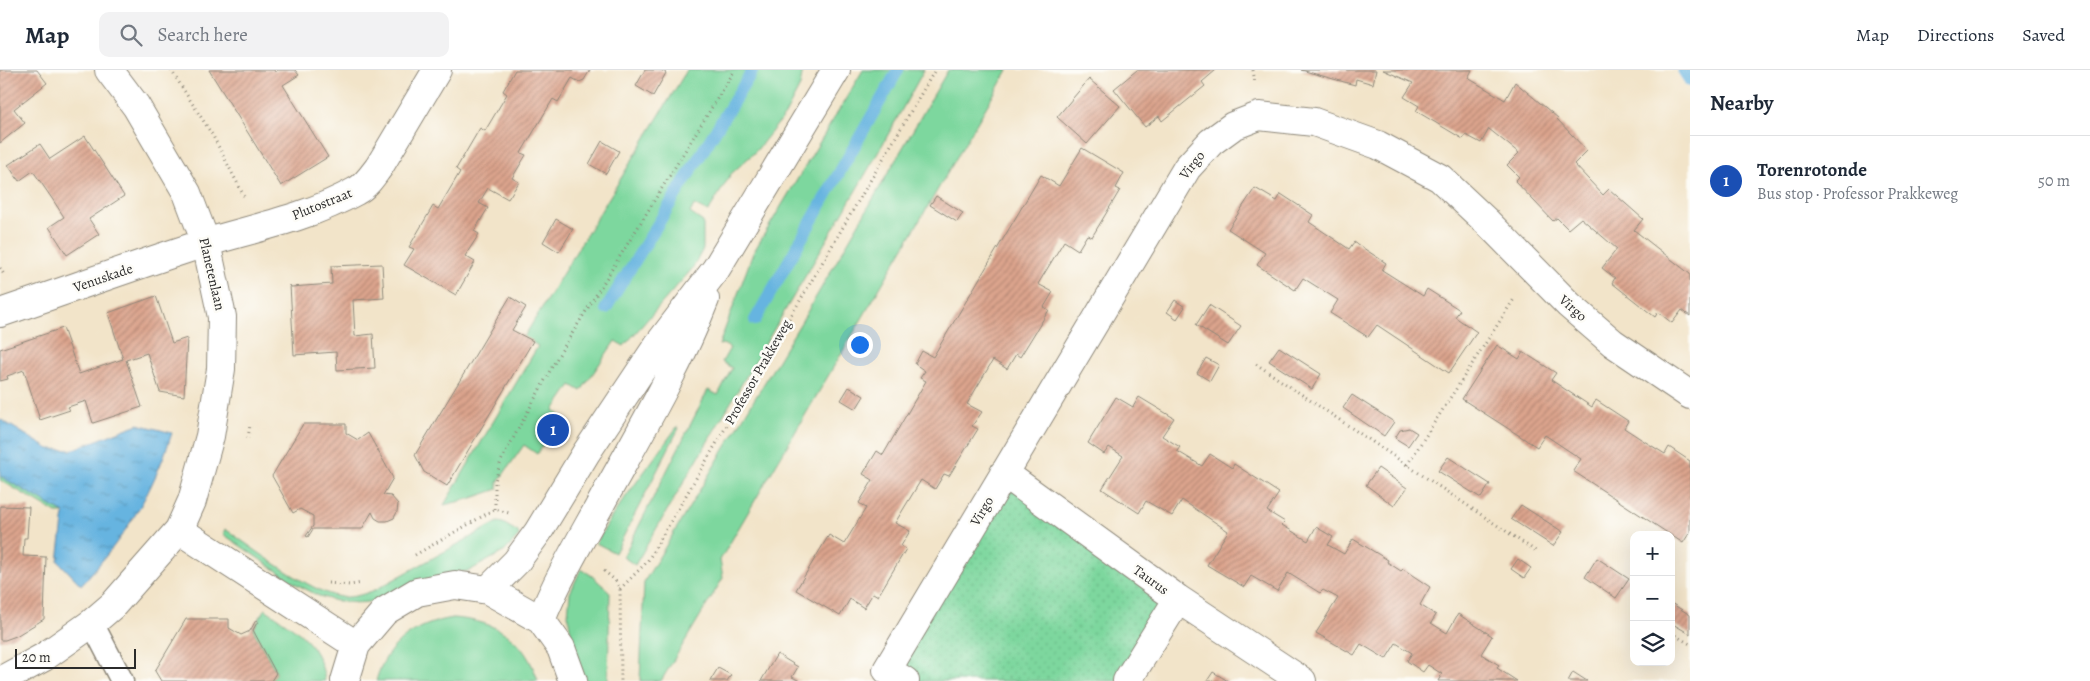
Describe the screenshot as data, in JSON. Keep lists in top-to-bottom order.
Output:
{
  "streets": {
    "street": [
      "Virgo",
      "Plutostraat",
      "Planetenlaan",
      "Venuskade",
      "Taurus"
    ],
    "path": ["Professor Prakkeweg"]
  },
  "crossings": [
    ["Virgo", "Taurus"],
    ["Plutostraat", "Planetenlaan"],
    ["Plutostraat", "Venuskade"],
    ["Planetenlaan", "Venuskade"]
  ],
  "scale_bar": "20 m",
  "page": {
    "header": "Map",
    "search": "Search here",
    "nav": ["Map", "Directions", "Saved"],
    "heading": "Nearby",
    "list": [
      {
        "mark": "1",
        "name": "Torenrotonde",
        "note": "Bus stop · Professor Prakkeweg",
        "value": "50 m"
      }
    ],
    "pins": "1",
    "map_buttons": ["+", "−"],
    "scale": "20 m"
  }
}
